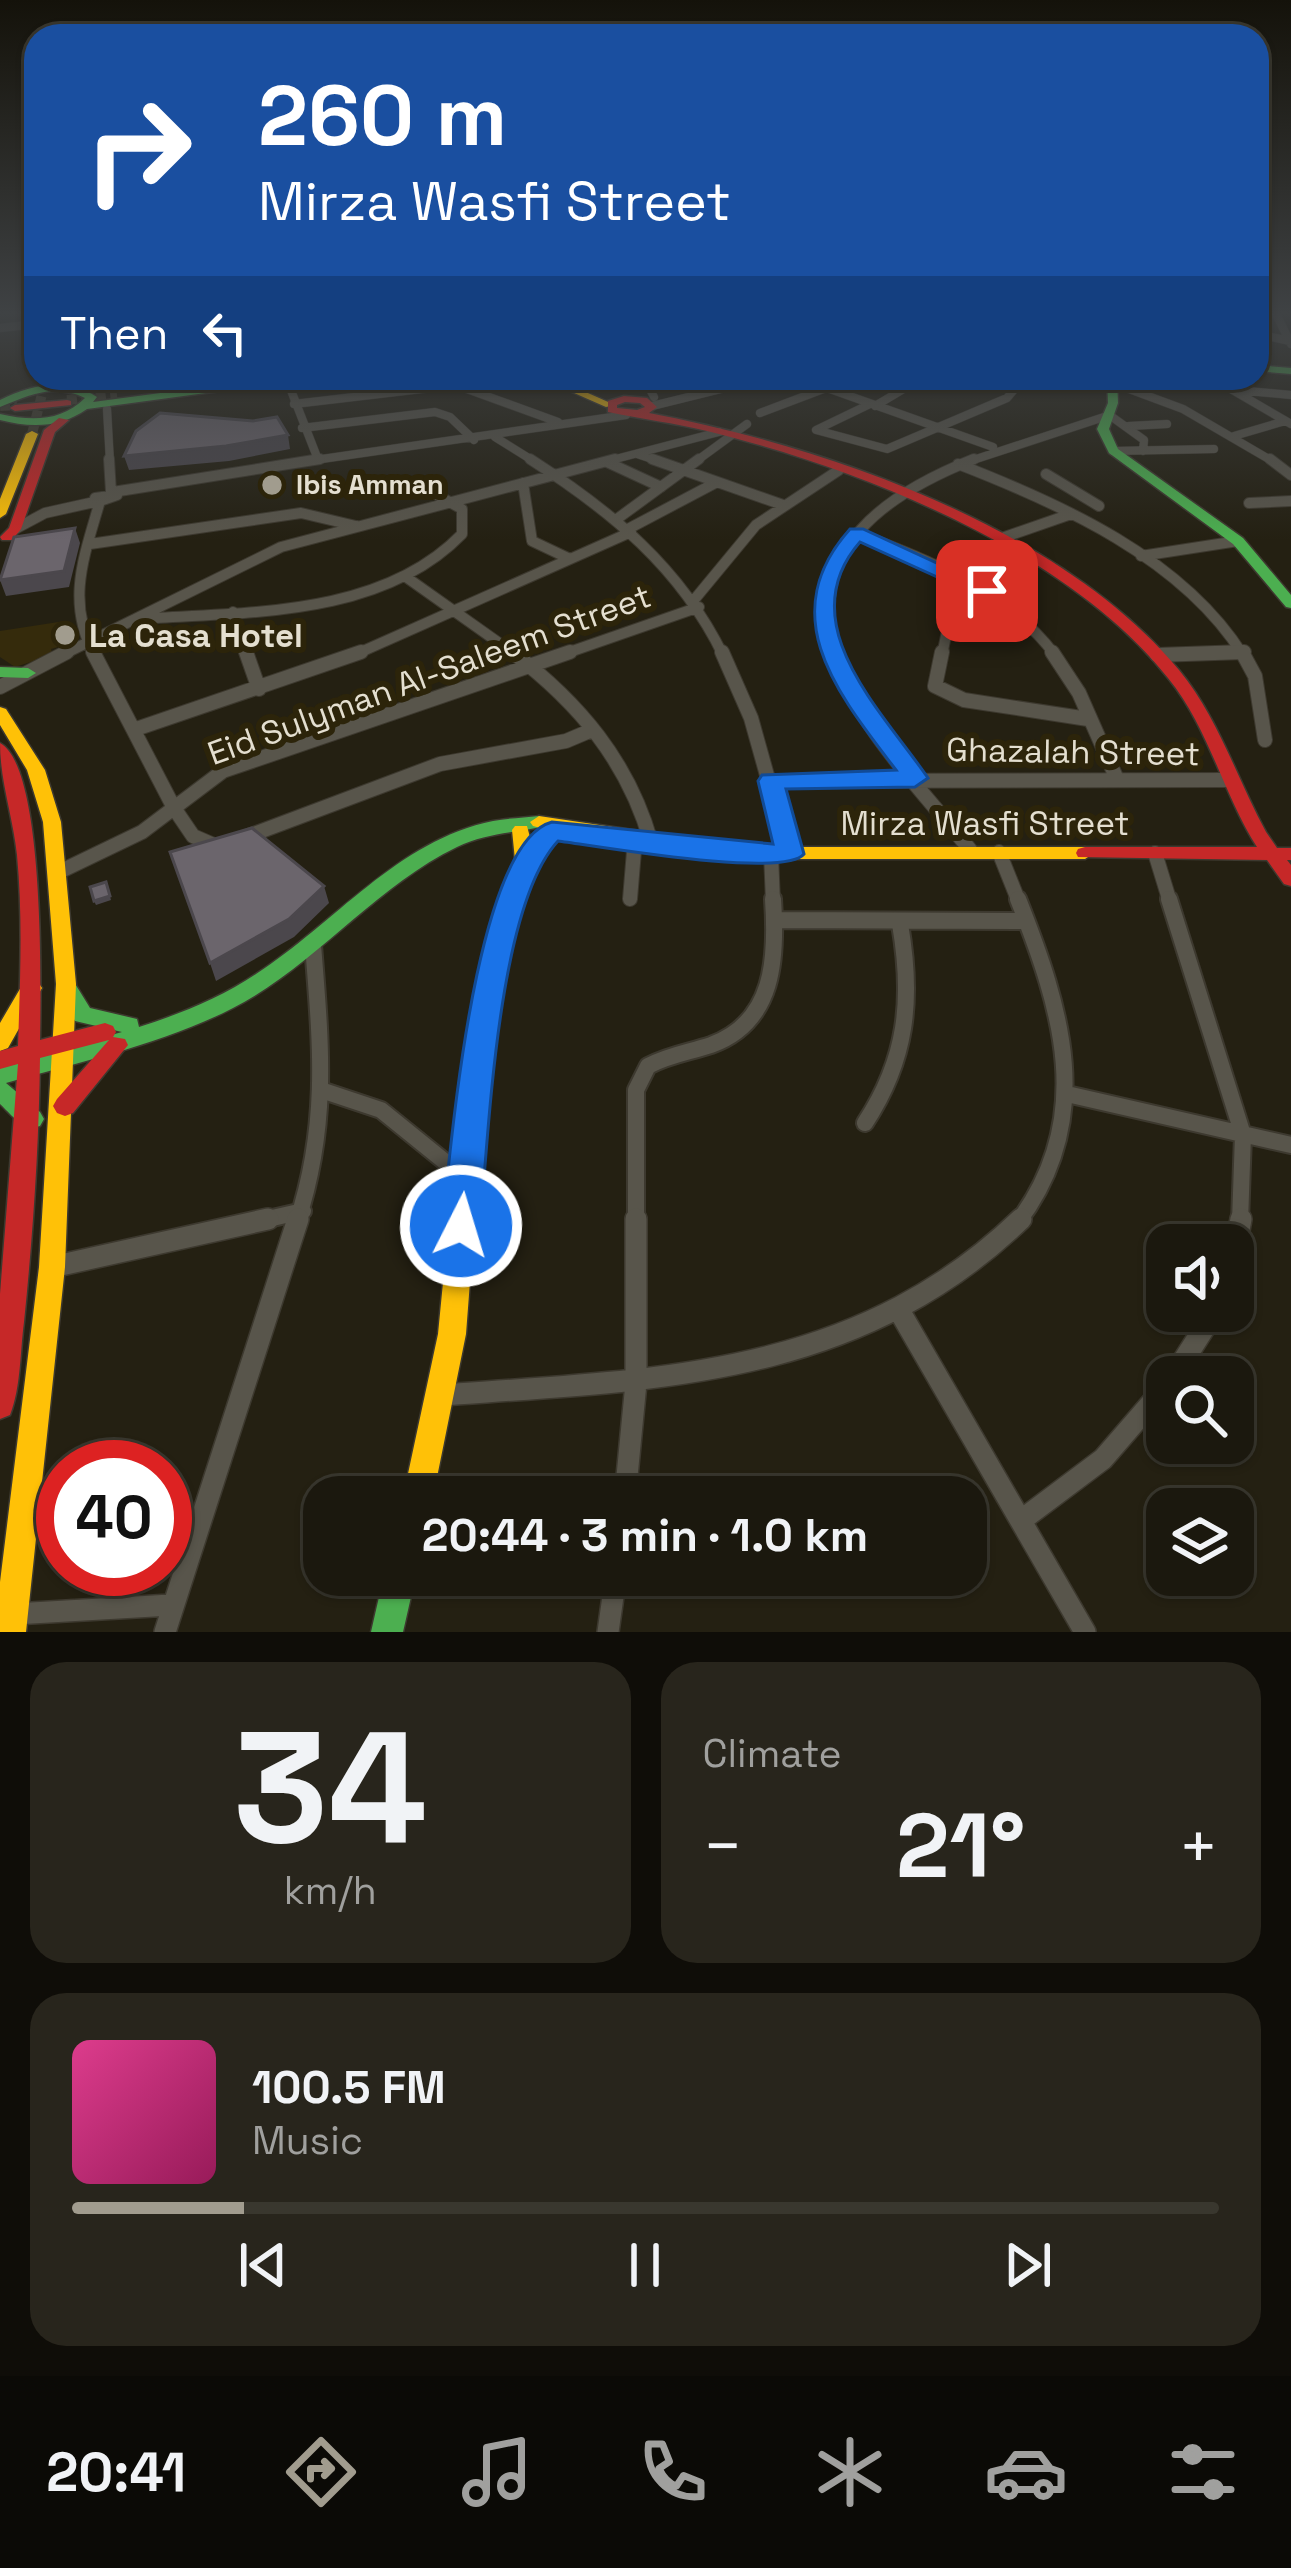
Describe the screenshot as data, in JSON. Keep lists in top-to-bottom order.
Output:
{
  "streets": {
    "street": ["Eid Sulyman Al-Saleem Street", "Ghazalah Street", "Mirza Wasfi Street"]
  },
  "places": ["Ibis Amman", "La Casa Hotel"],
  "page": {
    "turn": ["260 m", "Mirza Wasfi Street"],
    "then": "Then",
    "limit": "40",
    "trip": "20:44 · 3 min · 1.0 km",
    "tile": [
      ["34", "km/h"],
      "Climate"
    ],
    "heat": ["−", "21°", "+"],
    "song": ["100.5 FM", "Music"],
    "tabs": "20:41"
  }
}
